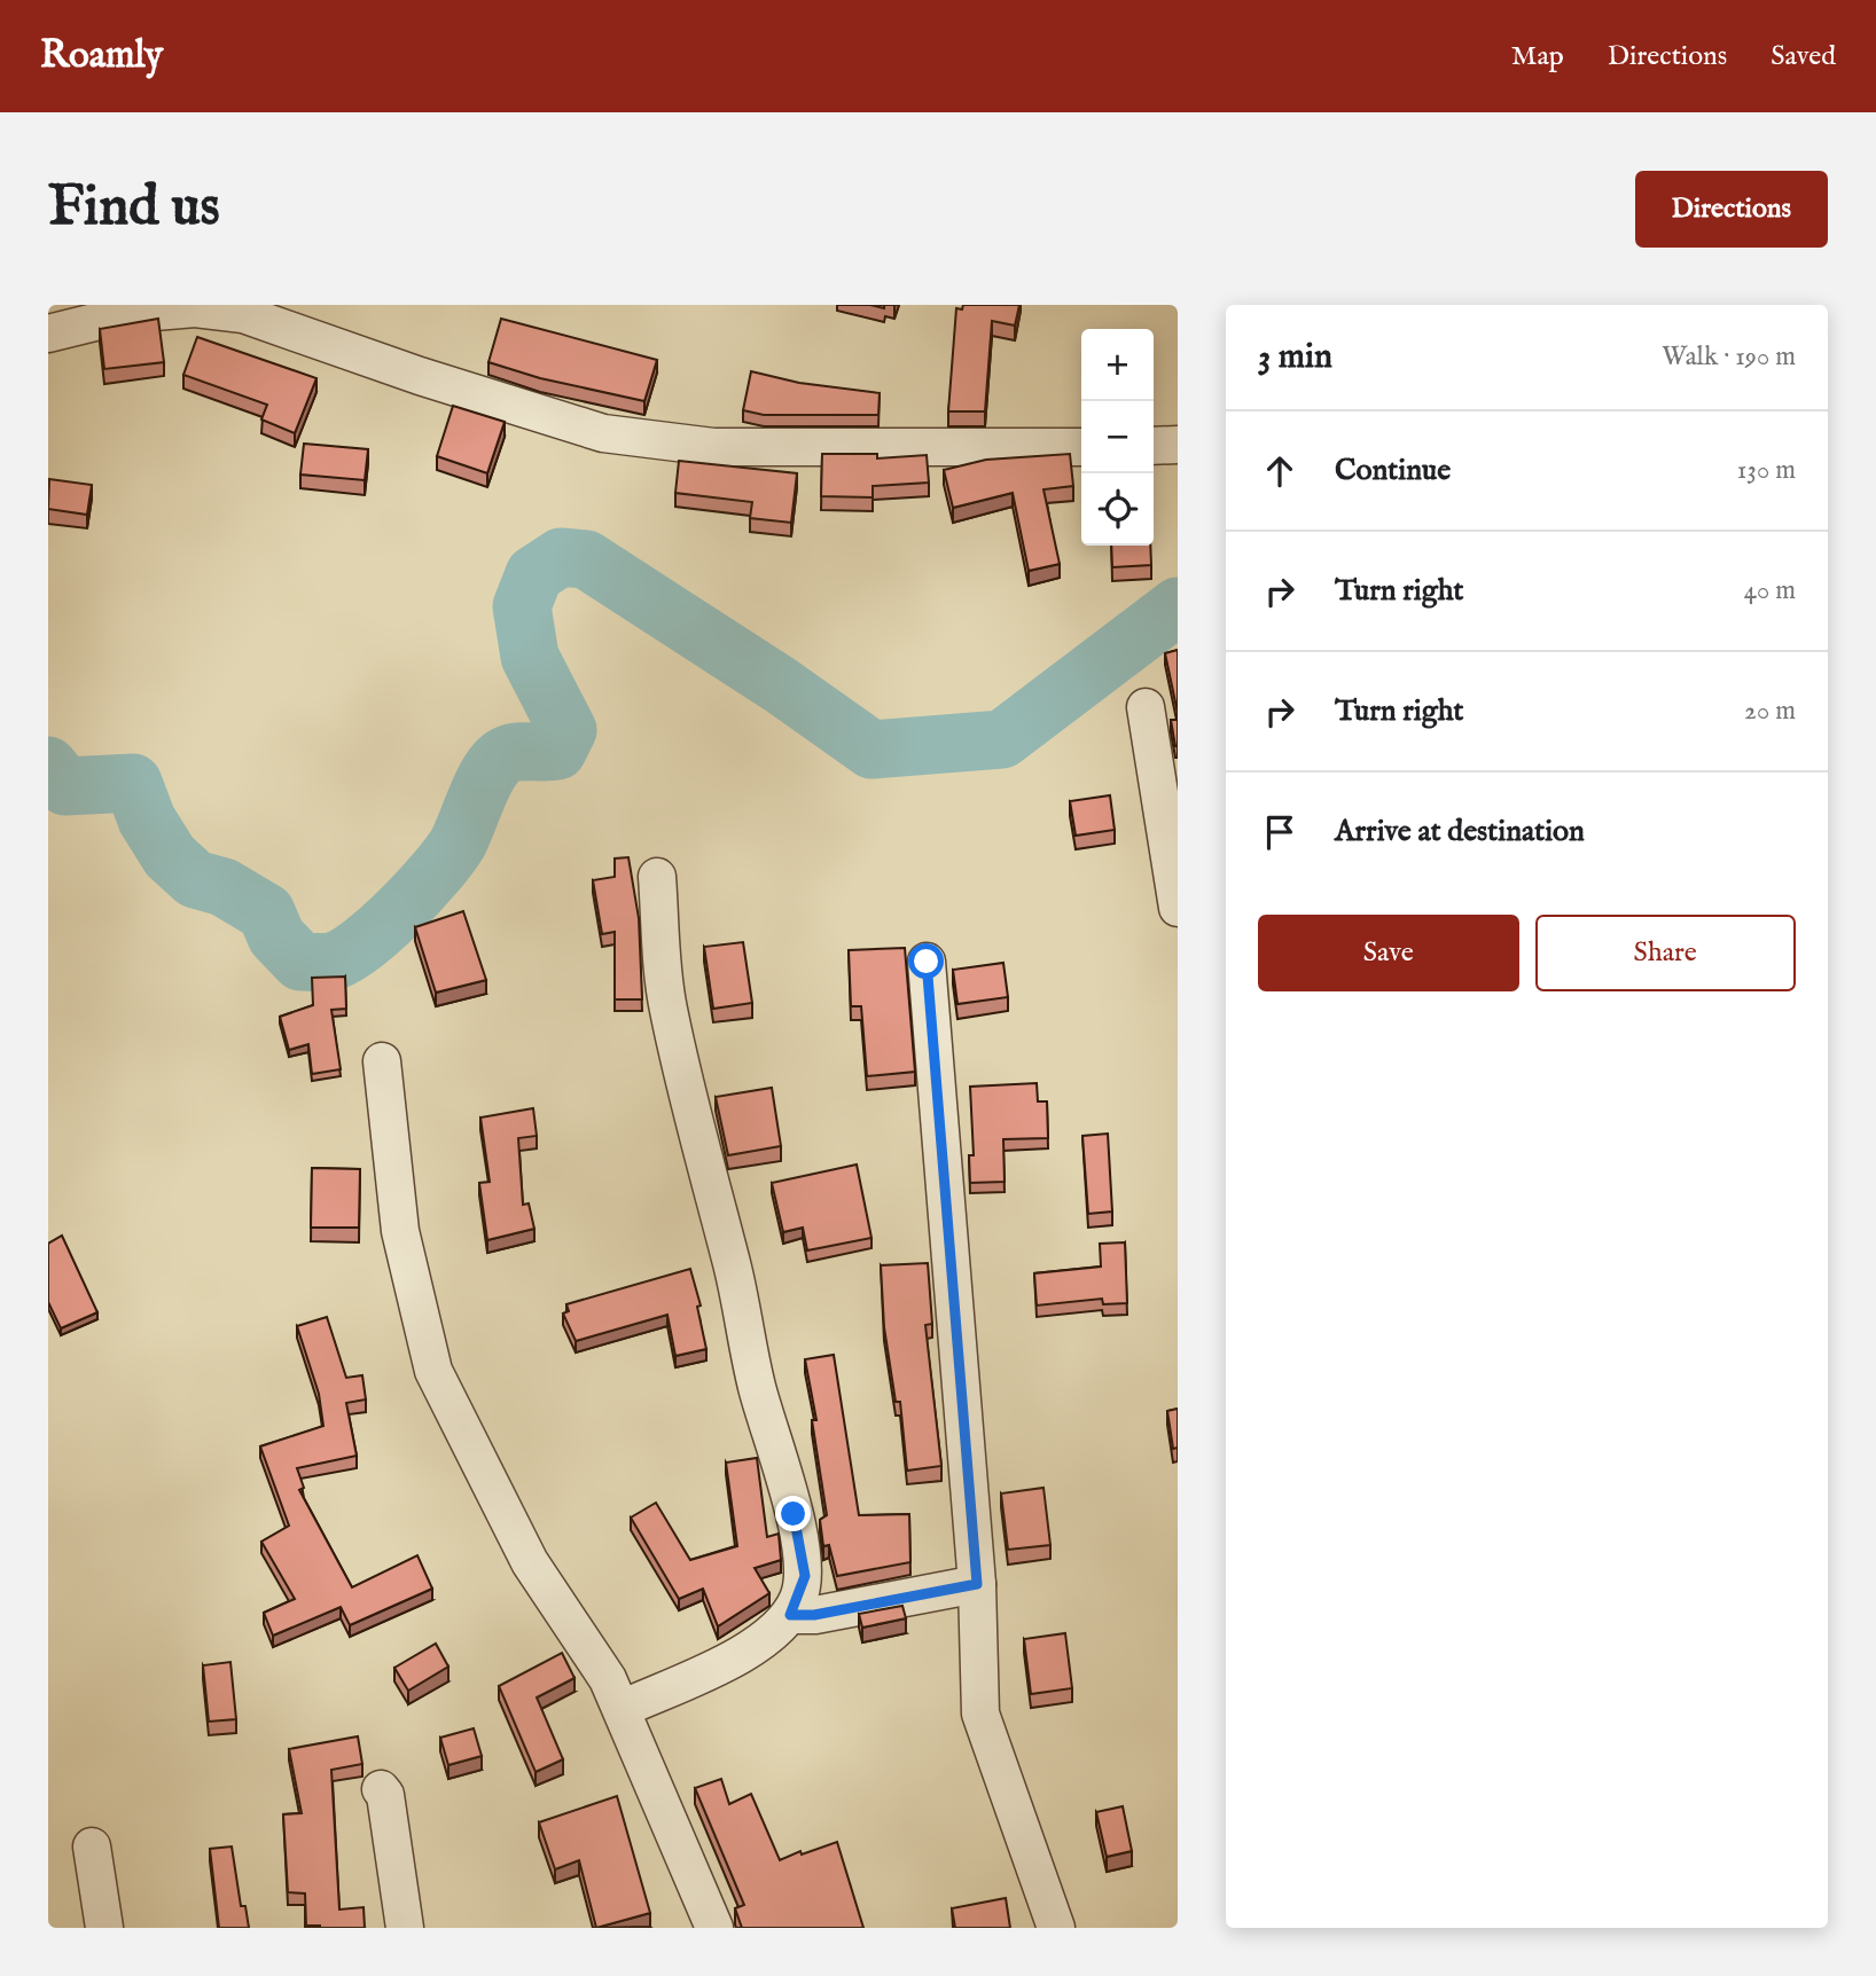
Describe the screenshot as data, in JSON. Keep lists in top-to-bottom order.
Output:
{
  "page": {
    "header": "Roamly",
    "nav": ["Map", "Directions", "Saved"],
    "buttons": [
      "Directions",
      ["Save", "Share"]
    ],
    "title": "Find us",
    "heading": ["3 min", "Walk · 190 m"],
    "map_buttons": ["+", "−"],
    "list": [
      ["Continue", "130 m"],
      ["Turn right", "40 m"],
      ["Turn right", "20 m"],
      "Arrive at destination"
    ]
  }
}
